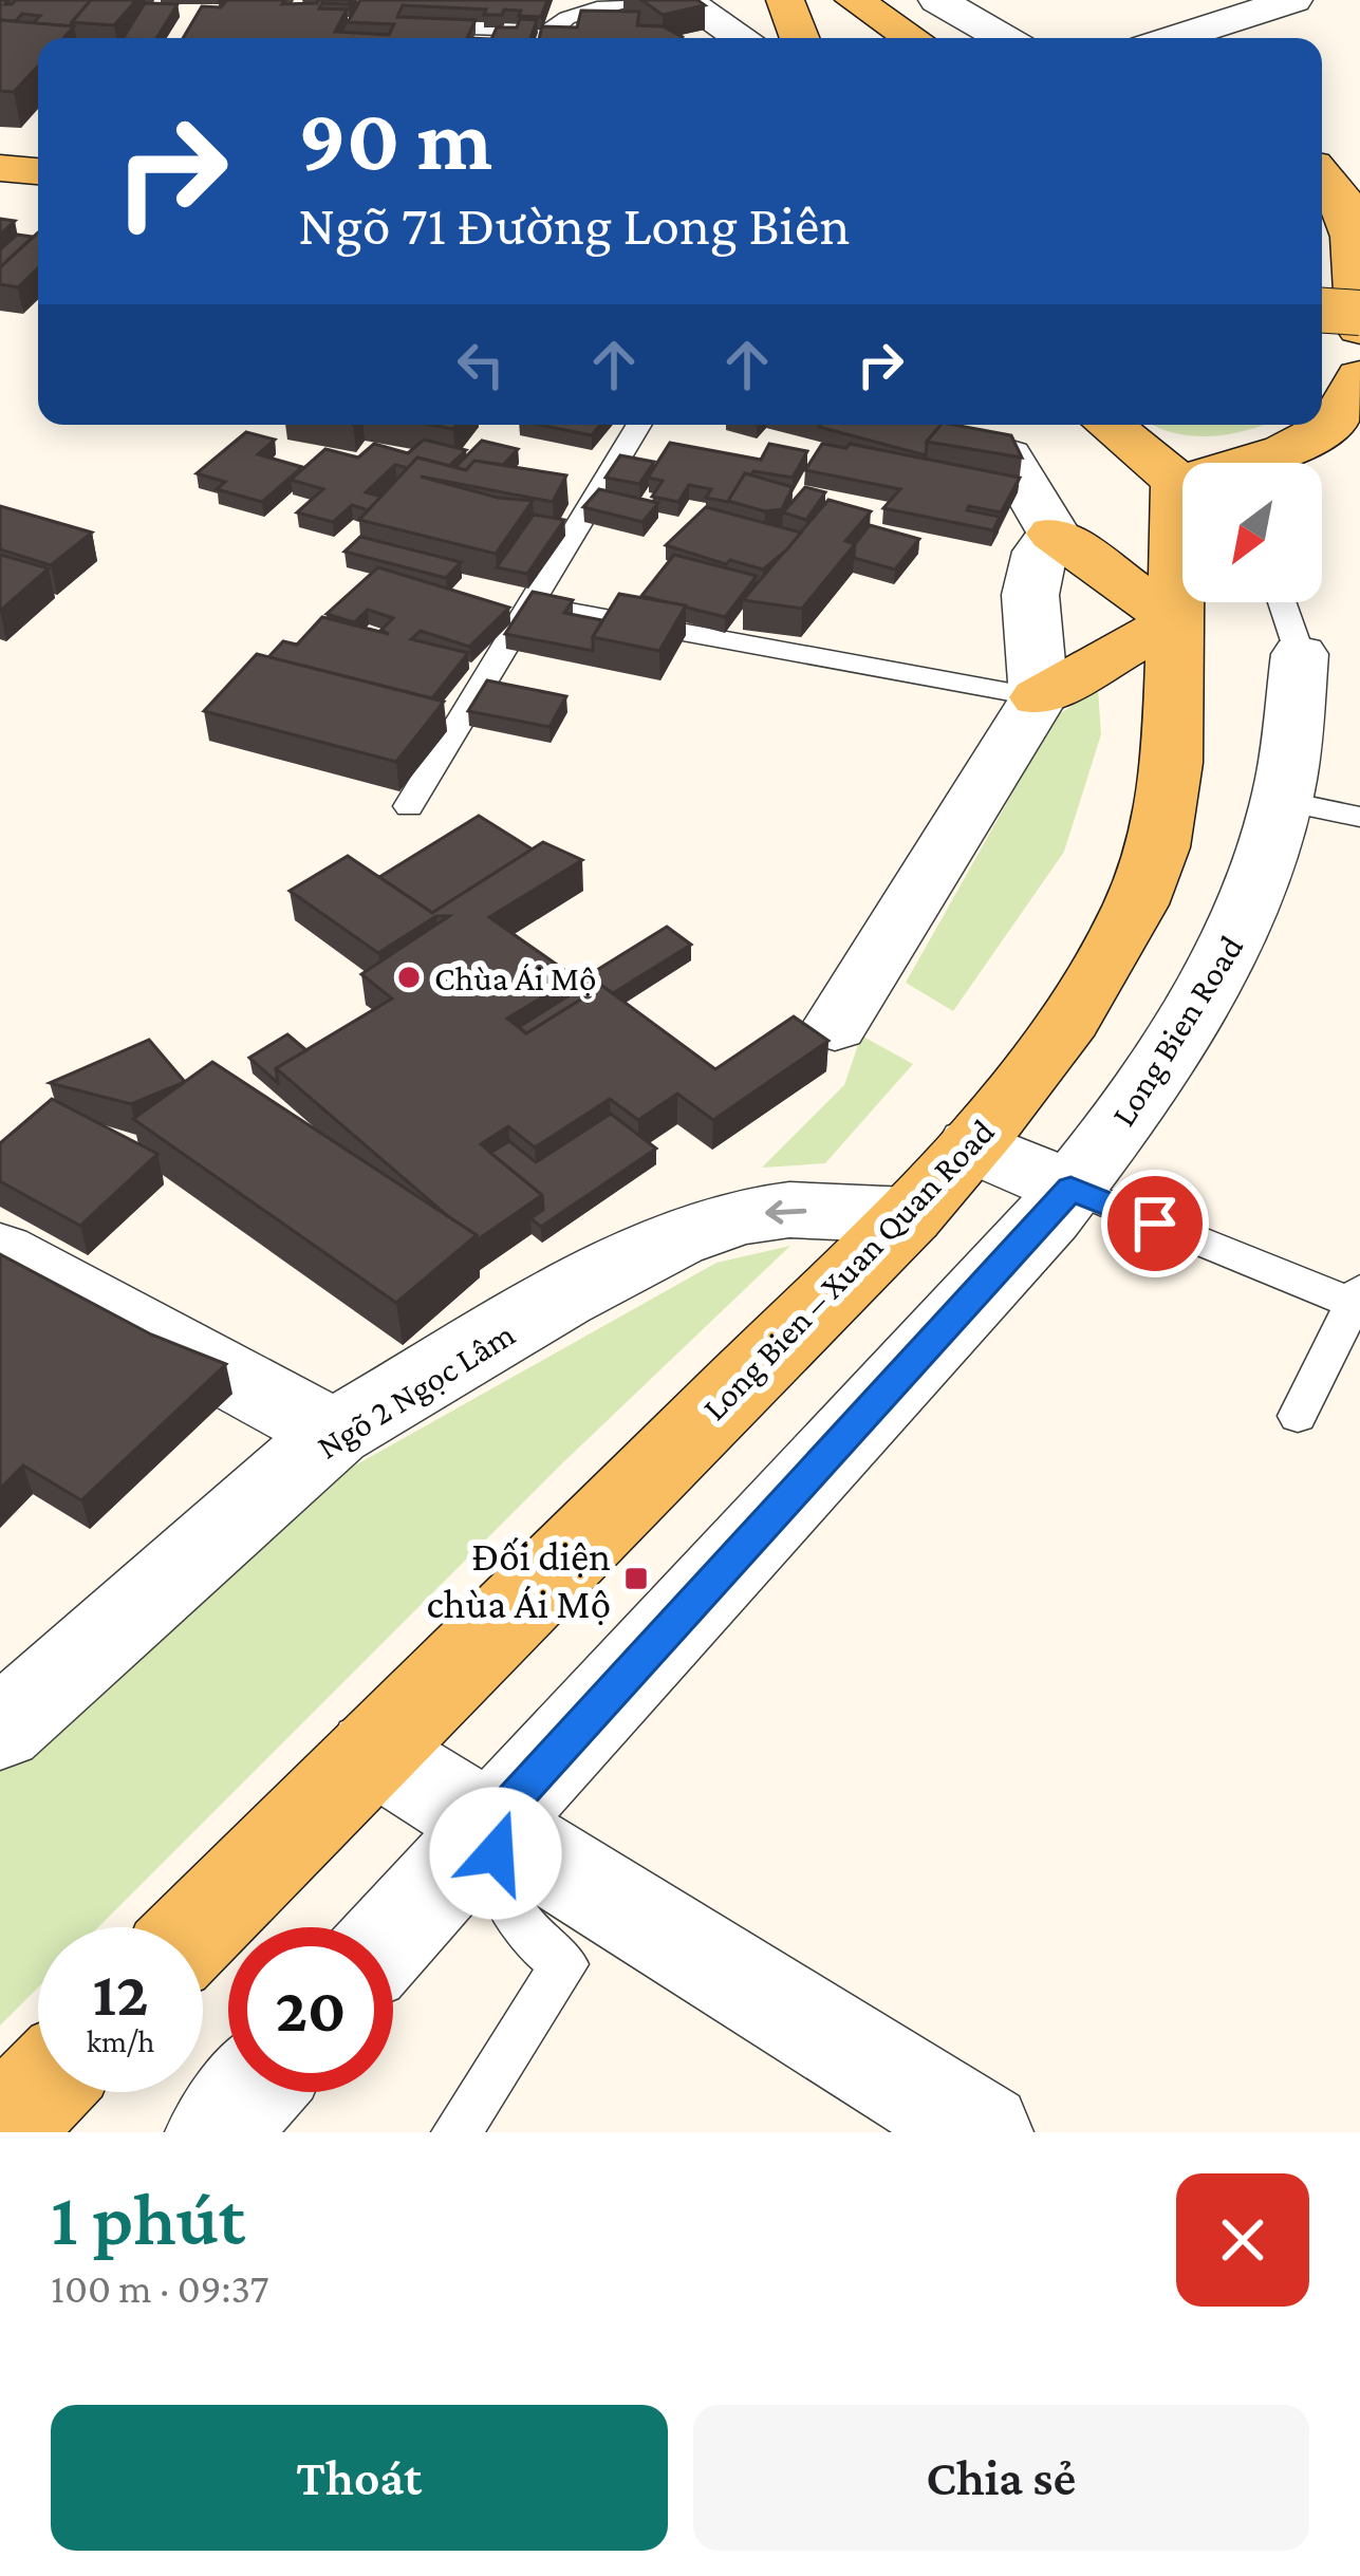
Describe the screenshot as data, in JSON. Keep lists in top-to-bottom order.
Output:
{
  "streets": {
    "main road": ["Long Bien – Xuan Quan Road"],
    "street": ["Long Bien Road", "Ngõ 2 Ngọc Lâm"]
  },
  "crossings": [
    ["Long Bien – Xuan Quan Road", "Ngõ 2 Ngọc Lâm"]
  ],
  "one_way": ["Ngõ 2 Ngọc Lâm"],
  "places": {
    "other": ["Chùa Ái Mộ"],
    "transit": ["Đối diện chùa Ái Mộ"]
  },
  "north": "bottom left",
  "page": {
    "turn": ["90 m", "Ngõ 71 Đường Long Biên"],
    "speed": "12 km/h",
    "limit": "20",
    "heading": ["1 phút", "100 m · 09:37"],
    "buttons": ["Thoát", "Chia sẻ"]
  }
}
